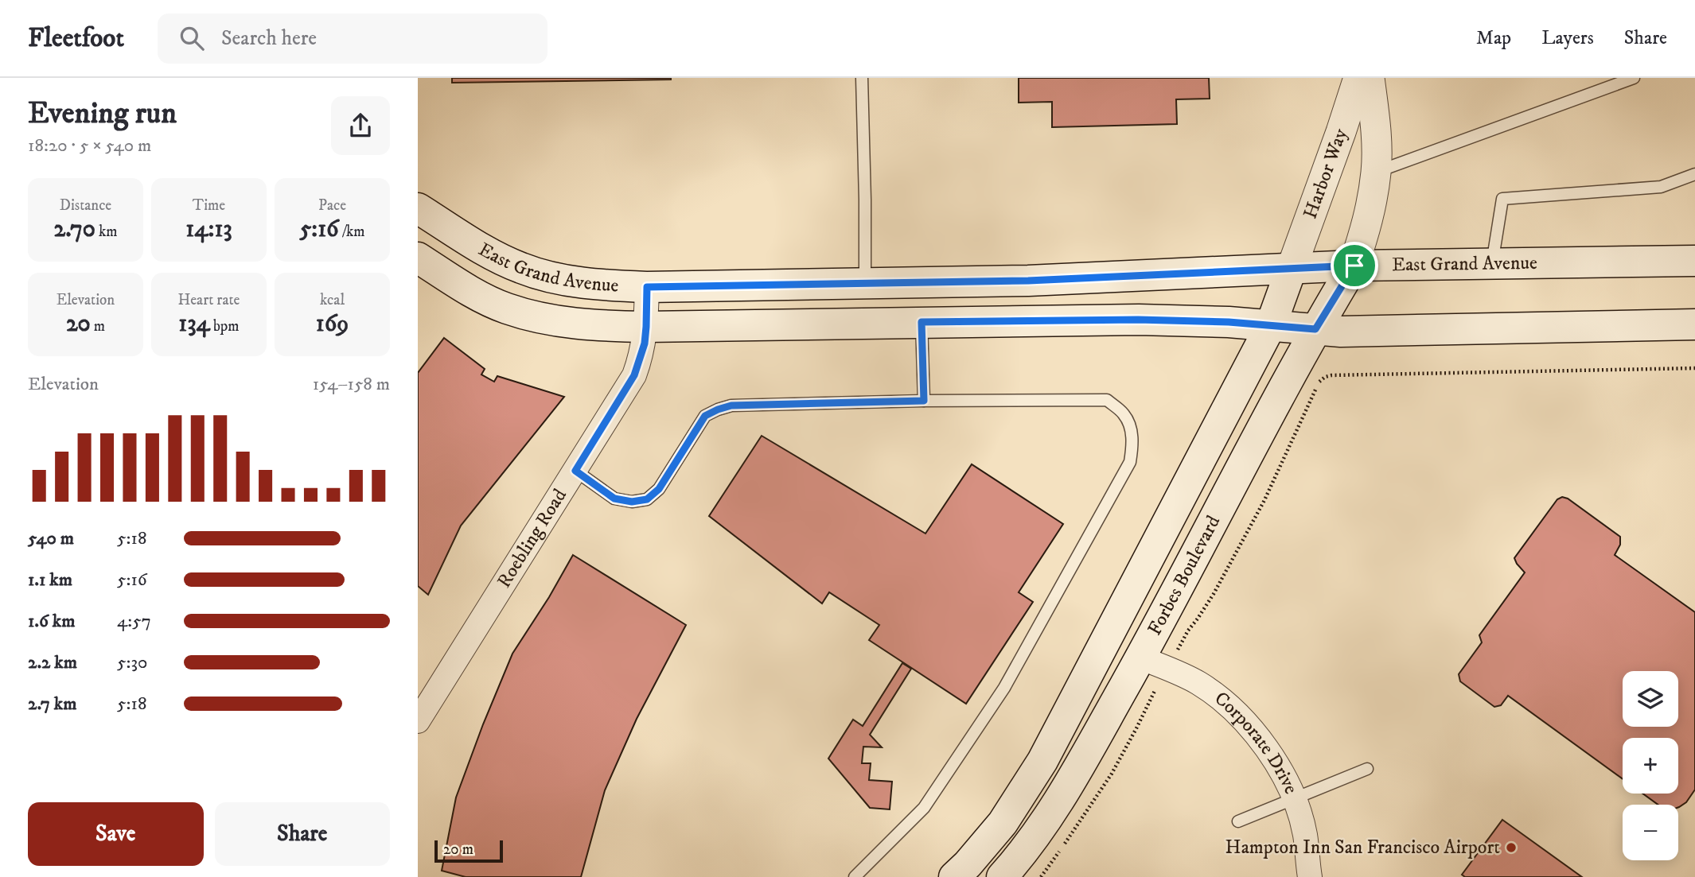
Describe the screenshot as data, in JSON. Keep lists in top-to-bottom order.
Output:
{
  "streets": {
    "main road": ["East Grand Avenue", "Forbes Boulevard"],
    "street": ["Harbor Way", "Roebling Road", "Corporate Drive"]
  },
  "crossings": [
    ["Harbor Way", "East Grand Avenue"],
    ["Harbor Way", "Forbes Boulevard"],
    ["East Grand Avenue", "Roebling Road"],
    ["East Grand Avenue", "Forbes Boulevard"],
    ["Forbes Boulevard", "Corporate Drive"]
  ],
  "places": ["Hampton Inn San Francisco Airport"],
  "scale_bar": "20 m",
  "page": {
    "header": "Fleetfoot",
    "search": "Search here",
    "nav": ["Map", "Layers", "Share"],
    "heading": ["Evening run", "18:20 · 5 × 540 m"],
    "stats": [
      ["Distance", "2.70 km"],
      ["Time", "14:13"],
      ["Pace", "5:16 /km"],
      ["Elevation", "20 m"],
      ["Heart rate", "134 bpm"],
      ["kcal", "169"]
    ],
    "chart": ["Elevation", "154–158 m"],
    "list": [
      {
        "name": "540 m",
        "note": "5:18"
      },
      {
        "name": "1.1 km",
        "note": "5:16"
      },
      {
        "name": "1.6 km",
        "note": "4:57"
      },
      {
        "name": "2.2 km",
        "note": "5:30"
      },
      {
        "name": "2.7 km",
        "note": "5:18"
      }
    ],
    "map_buttons": ["+", "−"],
    "buttons": ["Save", "Share"],
    "scale": "20 m"
  }
}
